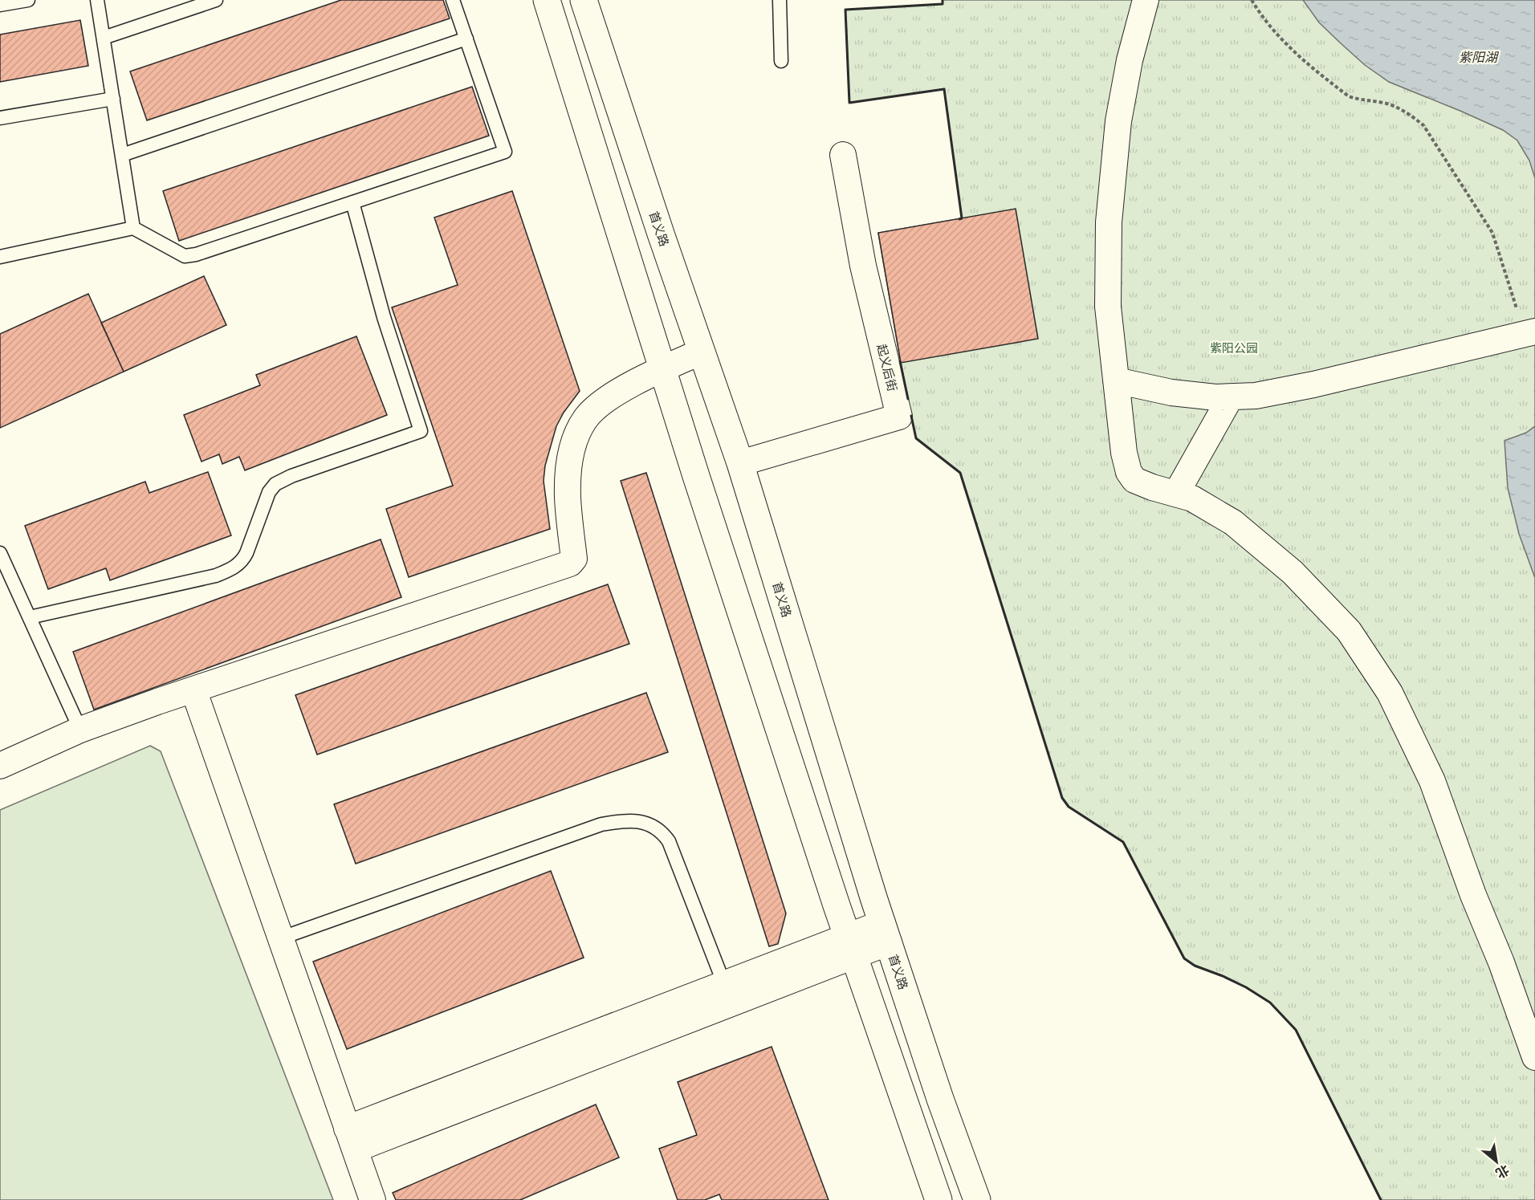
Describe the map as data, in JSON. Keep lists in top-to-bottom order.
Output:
{
  "streets": {
    "main road": ["首义路"],
    "street": ["起义后街"]
  },
  "crossings": [
    ["首义路", "起义后街"]
  ],
  "water": ["紫阳湖"],
  "parks": ["紫阳公园"],
  "north": "bottom right"
}
